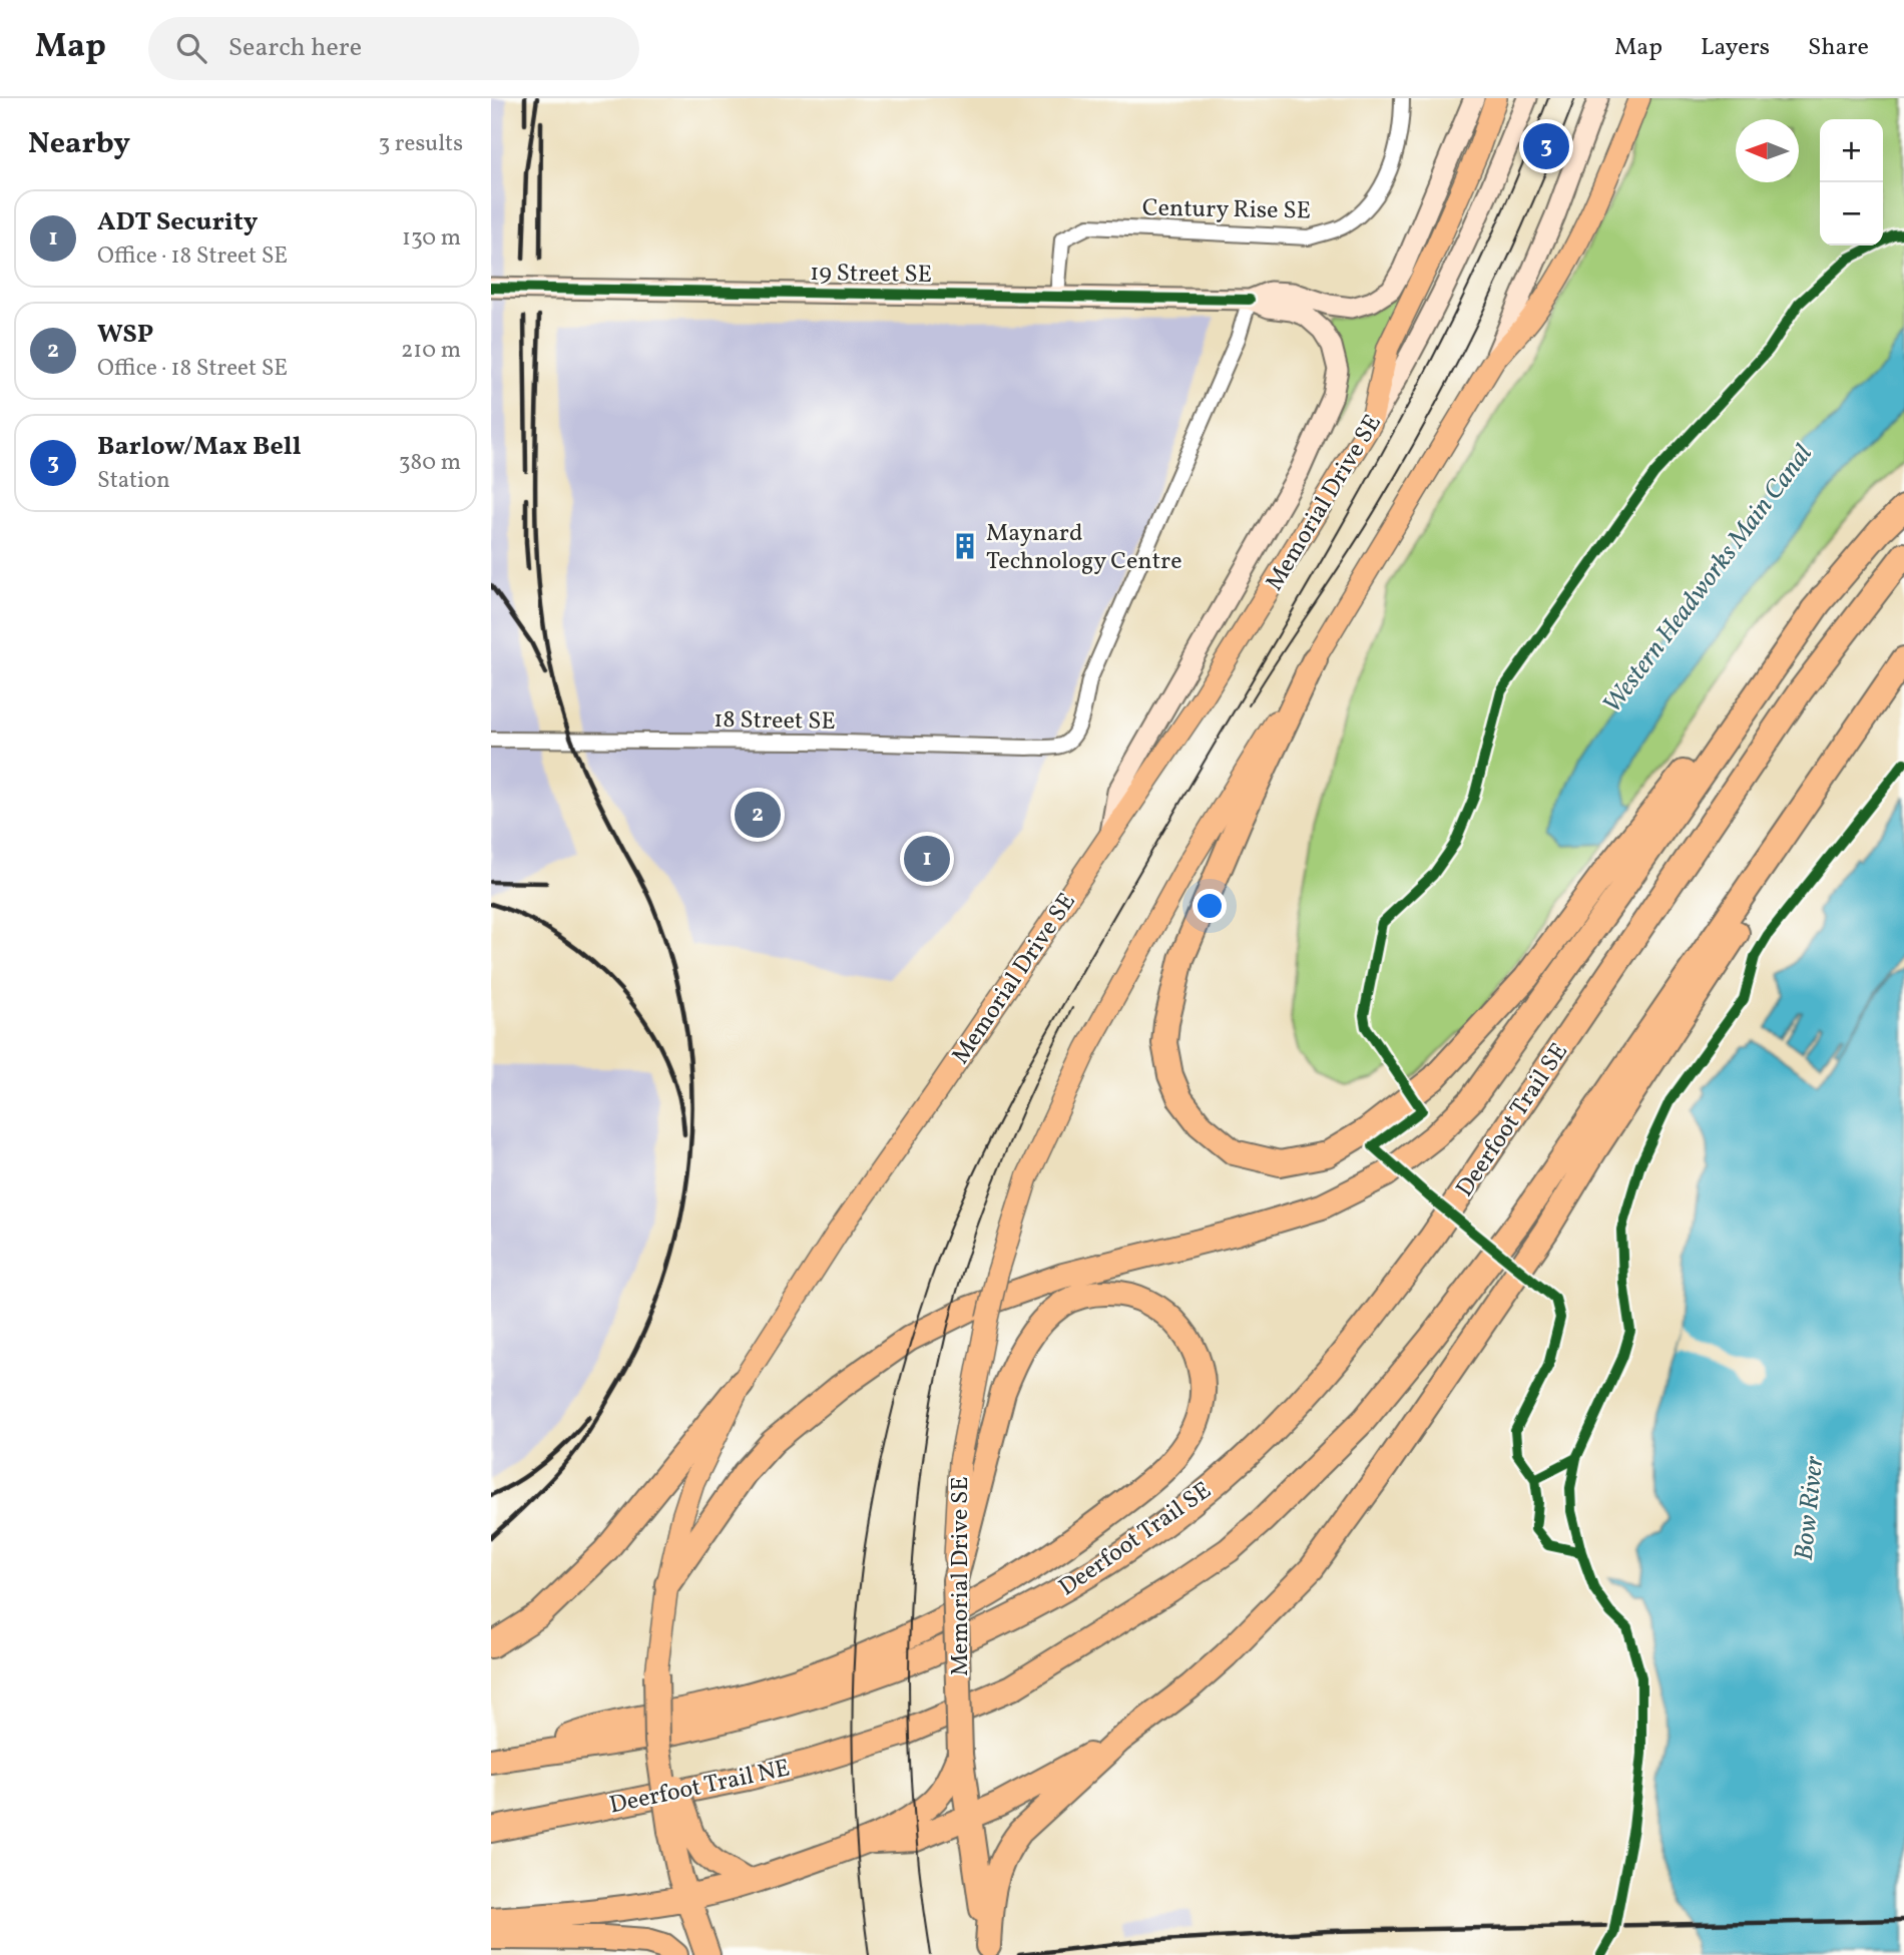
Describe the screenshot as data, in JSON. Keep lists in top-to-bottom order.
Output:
{
  "streets": {
    "highway": ["Memorial Drive SE", "Deerfoot Trail SE", "Deerfoot Trail NE"],
    "street": ["Century Rise SE", "19 Street SE", "18 Street SE"]
  },
  "crossings": [
    ["Century Rise SE", "19 Street SE"],
    ["19 Street SE", "18 Street SE"]
  ],
  "water": ["Western Headworks Main Canal", "Bow River"],
  "places": {
    "building": ["Maynard Technology Centre"]
  },
  "north": "left",
  "page": {
    "header": "Map",
    "search": "Search here",
    "nav": ["Map", "Layers", "Share"],
    "heading": ["Nearby", "3 results"],
    "map_buttons": ["+", "−"],
    "pins": ["3", "2", "1"],
    "list": [
      {
        "mark": "1",
        "name": "ADT Security",
        "note": "Office · 18 Street SE",
        "value": "130 m"
      },
      {
        "mark": "2",
        "name": "WSP",
        "note": "Office · 18 Street SE",
        "value": "210 m"
      },
      {
        "mark": "3",
        "name": "Barlow/Max Bell",
        "note": "Station",
        "value": "380 m"
      }
    ]
  }
}
